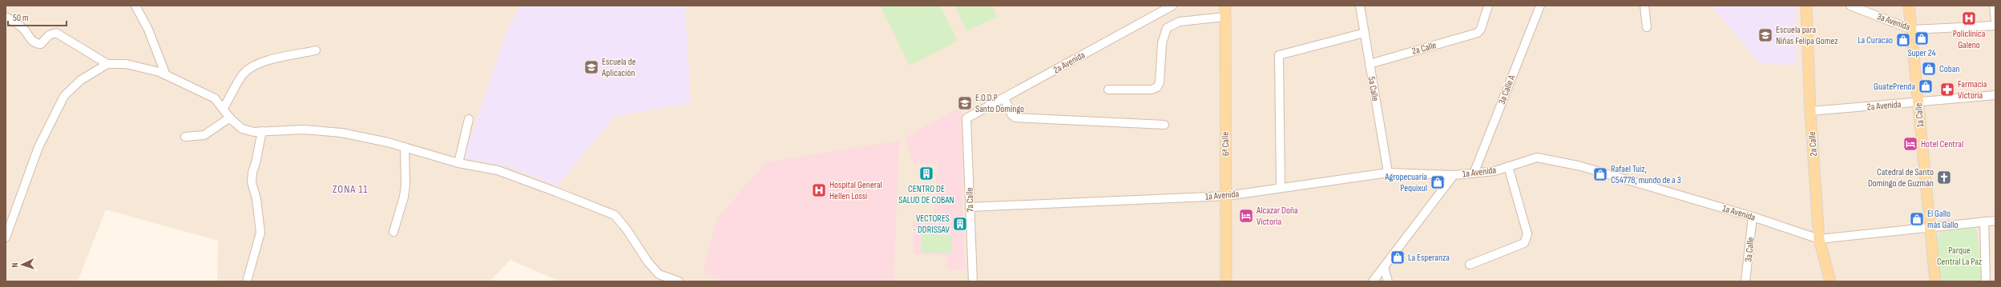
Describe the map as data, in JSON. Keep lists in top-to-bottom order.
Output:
{
  "streets": {
    "main road": ["2a Calle", "1a Calle", "6ª Calle"],
    "street": [
      "3a Avenida",
      "2a Avenida",
      "5a Calle",
      "3a Calle A",
      "1a Avenida",
      "7a Calle",
      "3a Calle"
    ]
  },
  "crossings": [
    ["3a Avenida", "1a Calle"],
    ["2a Calle", "2a Avenida"],
    ["2a Calle", "5a Calle"],
    ["2a Calle", "1a Avenida"],
    ["2a Avenida", "1a Calle"],
    ["2a Avenida", "7a Calle"],
    ["5a Calle", "1a Avenida"],
    ["3a Calle A", "1a Avenida"],
    ["1a Calle", "1a Avenida"],
    ["6ª Calle", "1a Avenida"],
    ["1a Avenida", "7a Calle"],
    ["1a Avenida", "3a Calle"]
  ],
  "districts": ["ZONA 11"],
  "parks": ["Parque Central La Paz"],
  "places": {
    "hospital": ["Policlínica Galeno", "Hospital General Hellen Lossi"],
    "school or university": ["Escuela para Niñas Felipa Gomez", "Escuela de Aplicación", "E.O.D.P Santo Domingo"],
    "shop": [
      "Super 24",
      "La Curacao",
      "Coban",
      "GuatePrenda",
      "Rafael Tuiz, C54778, mundo de a 3",
      "Agropecuaria Pequixul",
      "El Gallo más Gallo",
      "La Esperanza"
    ],
    "pharmacy": ["Farmacia Victoria"],
    "hotel": ["Hotel Central", "Alcazar Doña Victoria"],
    "building": ["CENTRO DE SALUD DE COBAN", "VECTORES - DDRISSAV"],
    "church": ["Catedral de Santo Domingo de Guzmán"]
  },
  "scale_bar": "50 m",
  "north": "left"
}
